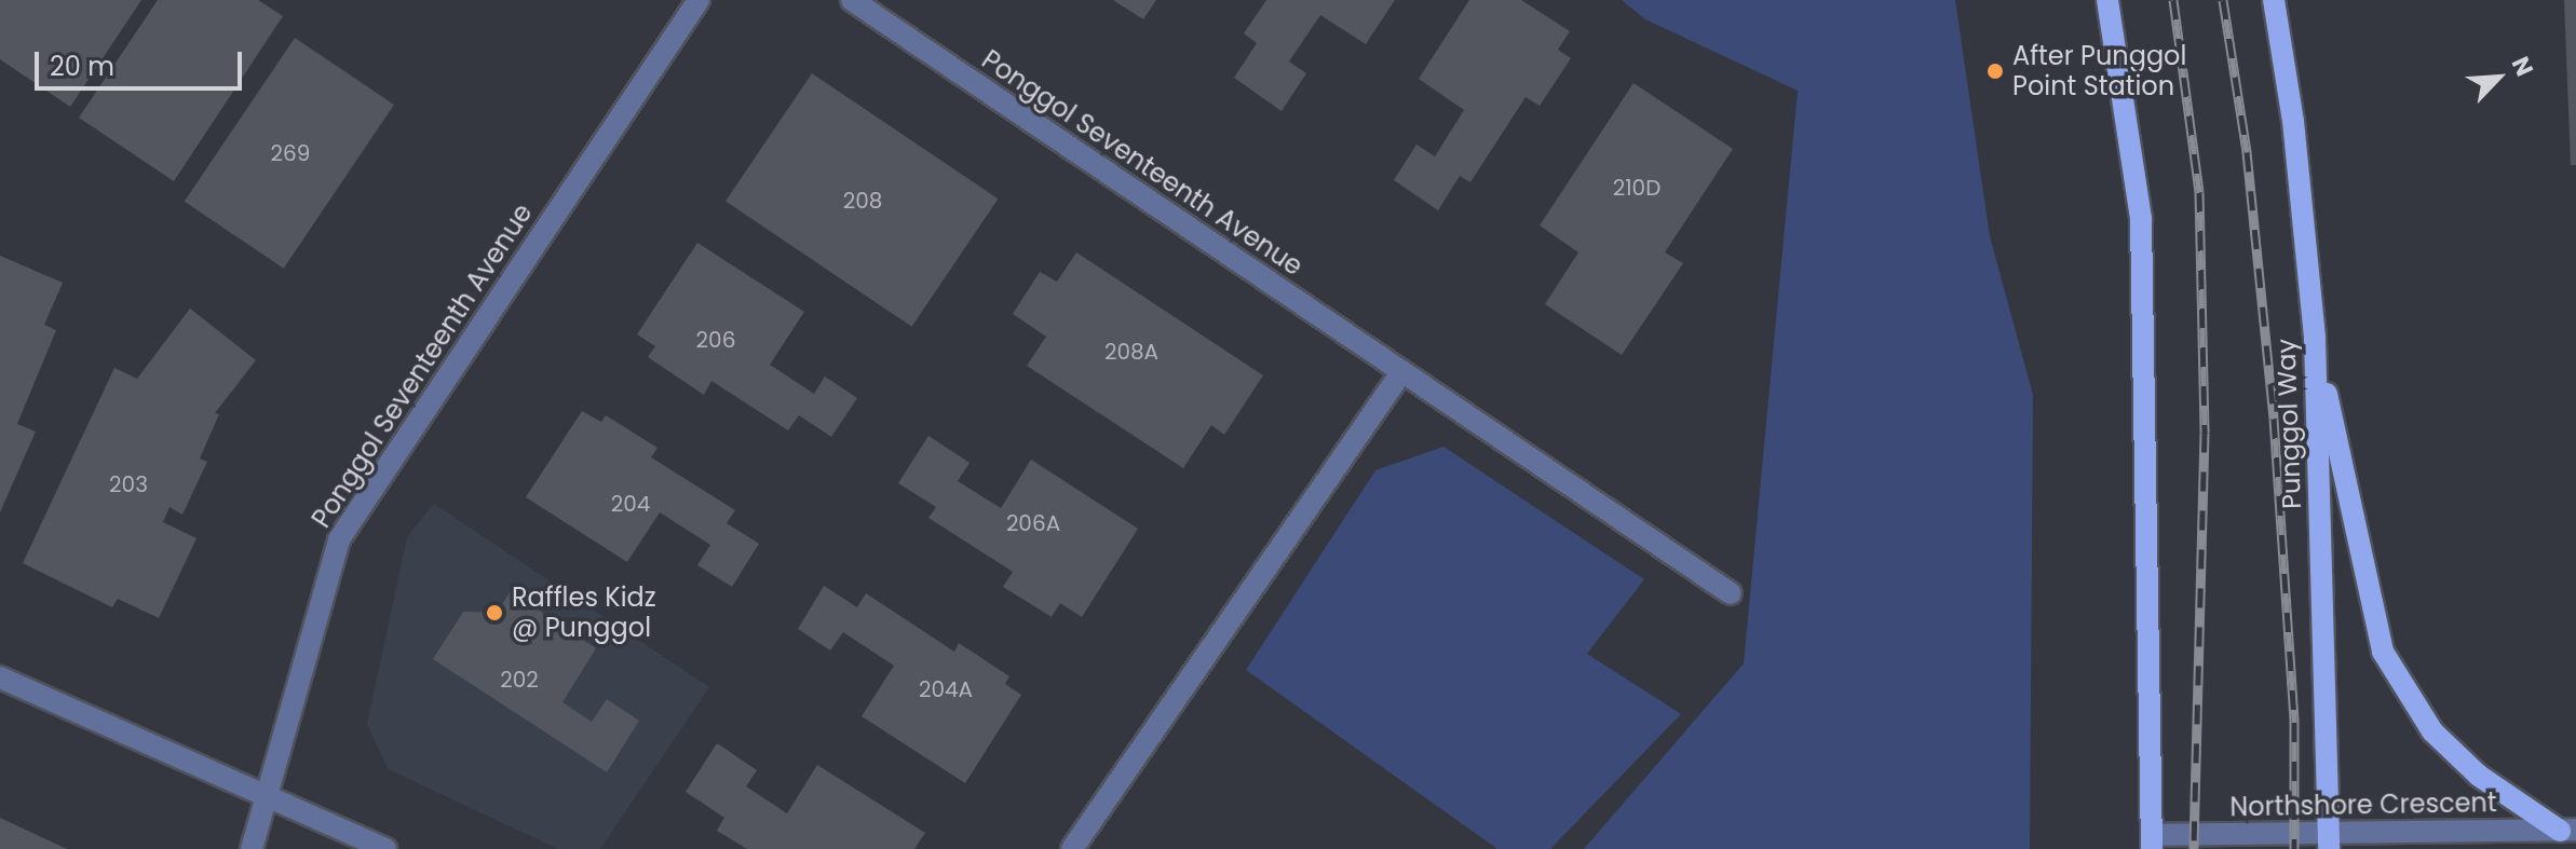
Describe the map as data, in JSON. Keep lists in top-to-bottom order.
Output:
{
  "streets": {
    "main road": ["Punggol Way"],
    "street": ["Ponggol Seventeenth Avenue", "Northshore Crescent"]
  },
  "crossings": [
    ["Punggol Way", "Northshore Crescent"]
  ],
  "places": ["After Punggol Point Station", "Raffles Kidz @ Punggol"],
  "house_numbers": [
    "269",
    "210D",
    "208",
    "206",
    "208A",
    "203",
    "204",
    "206A",
    "202",
    "204A"
  ],
  "scale_bar": "20 m",
  "north": "top right"
}
